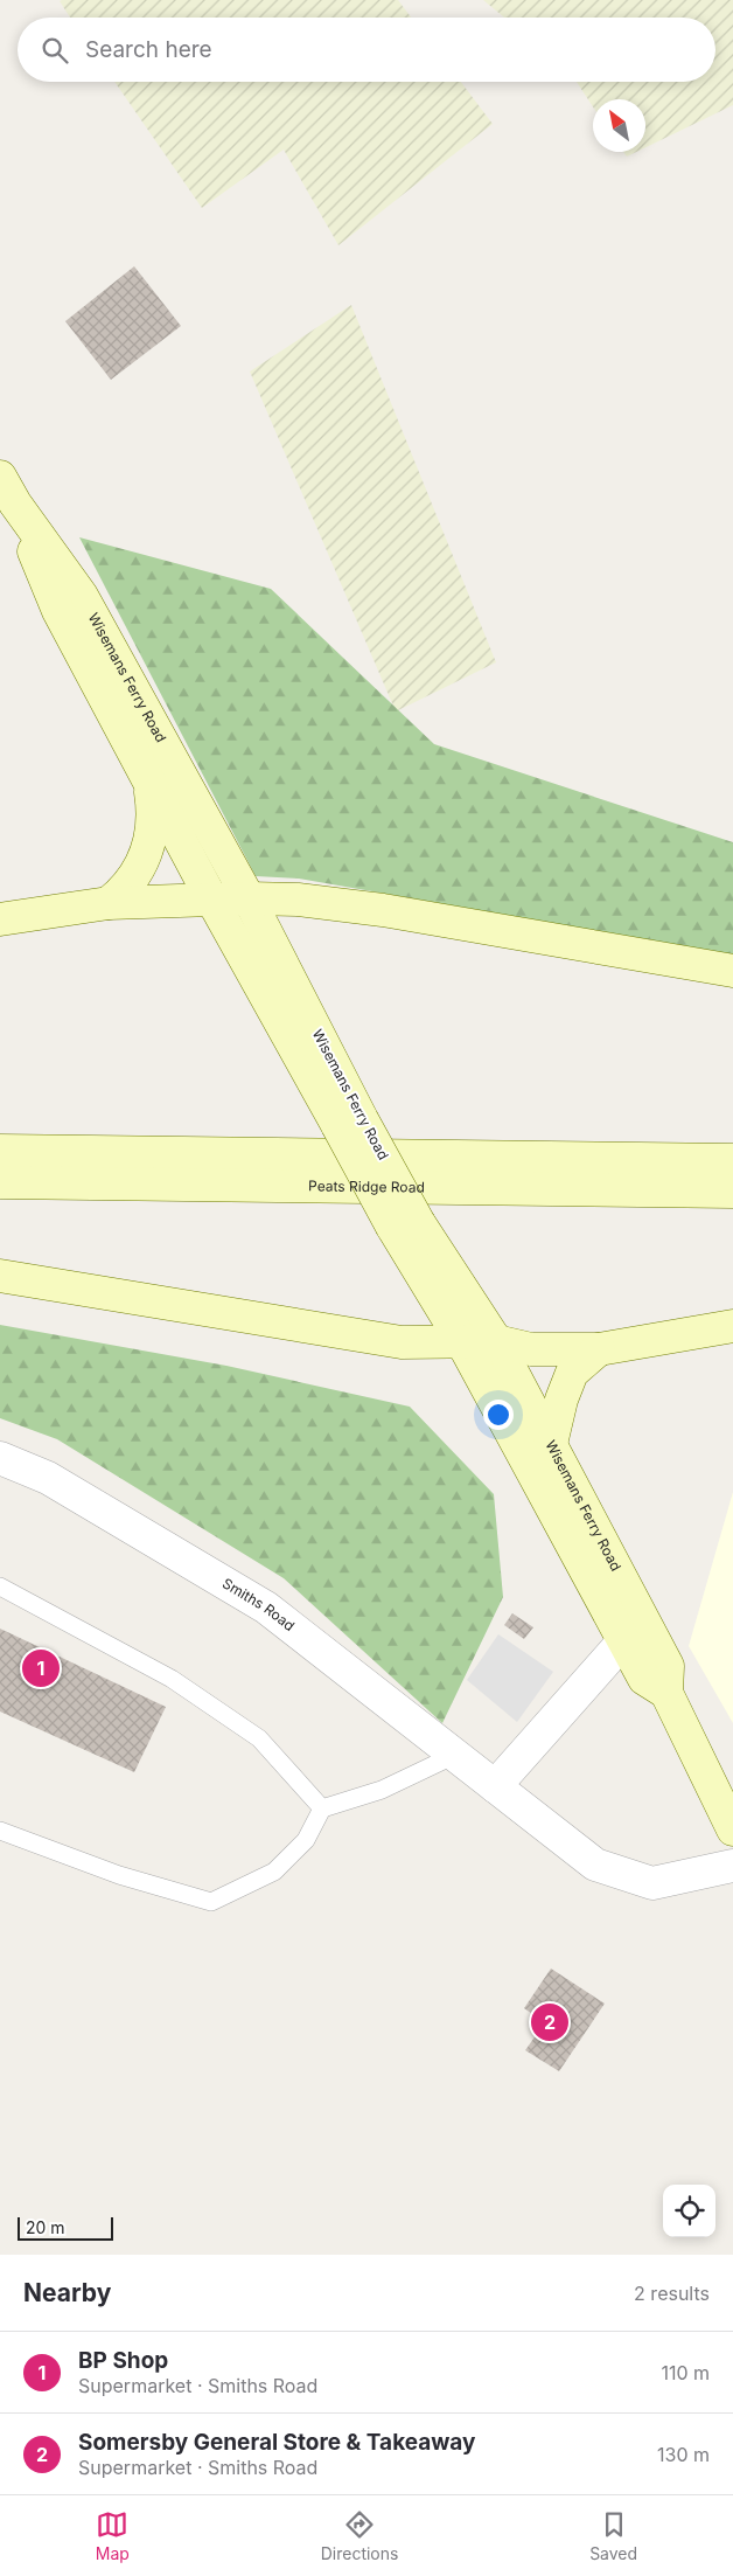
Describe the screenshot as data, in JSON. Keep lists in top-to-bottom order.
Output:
{
  "streets": {
    "main road": ["Wisemans Ferry Road", "Peats Ridge Road"],
    "street": ["Smiths Road"]
  },
  "scale_bar": "20 m",
  "north": "top left",
  "page": {
    "search": "Search here",
    "pins": ["1", "2"],
    "scale": "20 m",
    "heading": ["Nearby", "2 results"],
    "list": [
      {
        "mark": "1",
        "name": "BP Shop",
        "note": "Supermarket · Smiths Road",
        "value": "110 m"
      },
      {
        "mark": "2",
        "name": "Somersby General Store & Takeaway",
        "note": "Supermarket · Smiths Road",
        "value": "130 m"
      }
    ],
    "nav": ["Map", "Directions", "Saved"]
  }
}
